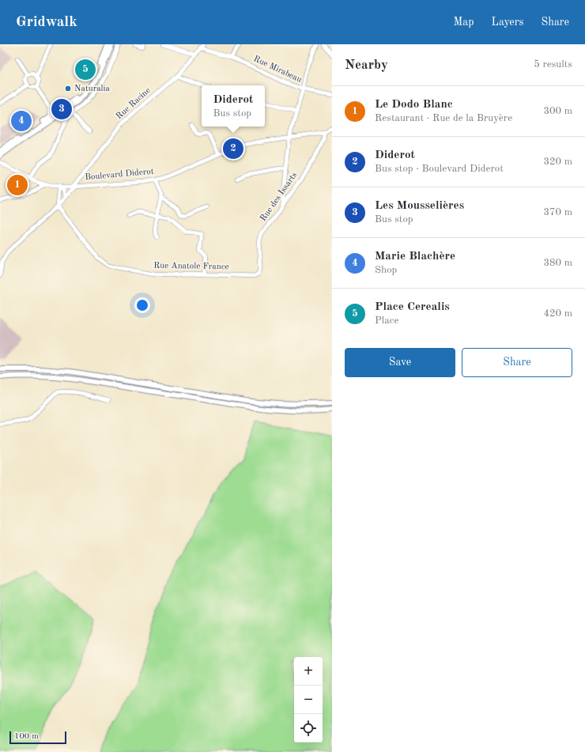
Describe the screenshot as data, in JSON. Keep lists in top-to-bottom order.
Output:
{
  "streets": {
    "street": [
      "Rue Mirabeau",
      "Rue Racine",
      "Boulevard Diderot",
      "Rue des Issarts",
      "Rue Anatole France"
    ]
  },
  "crossings": [
    ["Rue Mirabeau", "Rue Racine"],
    ["Rue Racine", "Boulevard Diderot"],
    ["Rue Racine", "Rue Anatole France"],
    ["Boulevard Diderot", "Rue des Issarts"],
    ["Rue des Issarts", "Rue Anatole France"]
  ],
  "places": ["Naturalia"],
  "scale_bar": "100 m",
  "page": {
    "header": "Gridwalk",
    "nav": ["Map", "Layers", "Share"],
    "heading": ["Nearby", "5 results"],
    "pins": [
      "5",
      "3",
      "4",
      "2",
      "1"
    ],
    "popup": ["Diderot", "Bus stop"],
    "list": [
      {
        "mark": "1",
        "name": "Le Dodo Blanc",
        "note": "Restaurant · Rue de la Bruyère",
        "value": "300 m"
      },
      {
        "mark": "2",
        "name": "Diderot",
        "note": "Bus stop · Boulevard Diderot",
        "value": "320 m"
      },
      {
        "mark": "3",
        "name": "Les Mousselières",
        "note": "Bus stop",
        "value": "370 m"
      },
      {
        "mark": "4",
        "name": "Marie Blachère",
        "note": "Shop",
        "value": "380 m"
      },
      {
        "mark": "5",
        "name": "Place Cerealis",
        "note": "Place",
        "value": "420 m"
      }
    ],
    "buttons": ["Save", "Share"],
    "map_buttons": ["+", "−"],
    "scale": "100 m"
  }
}
